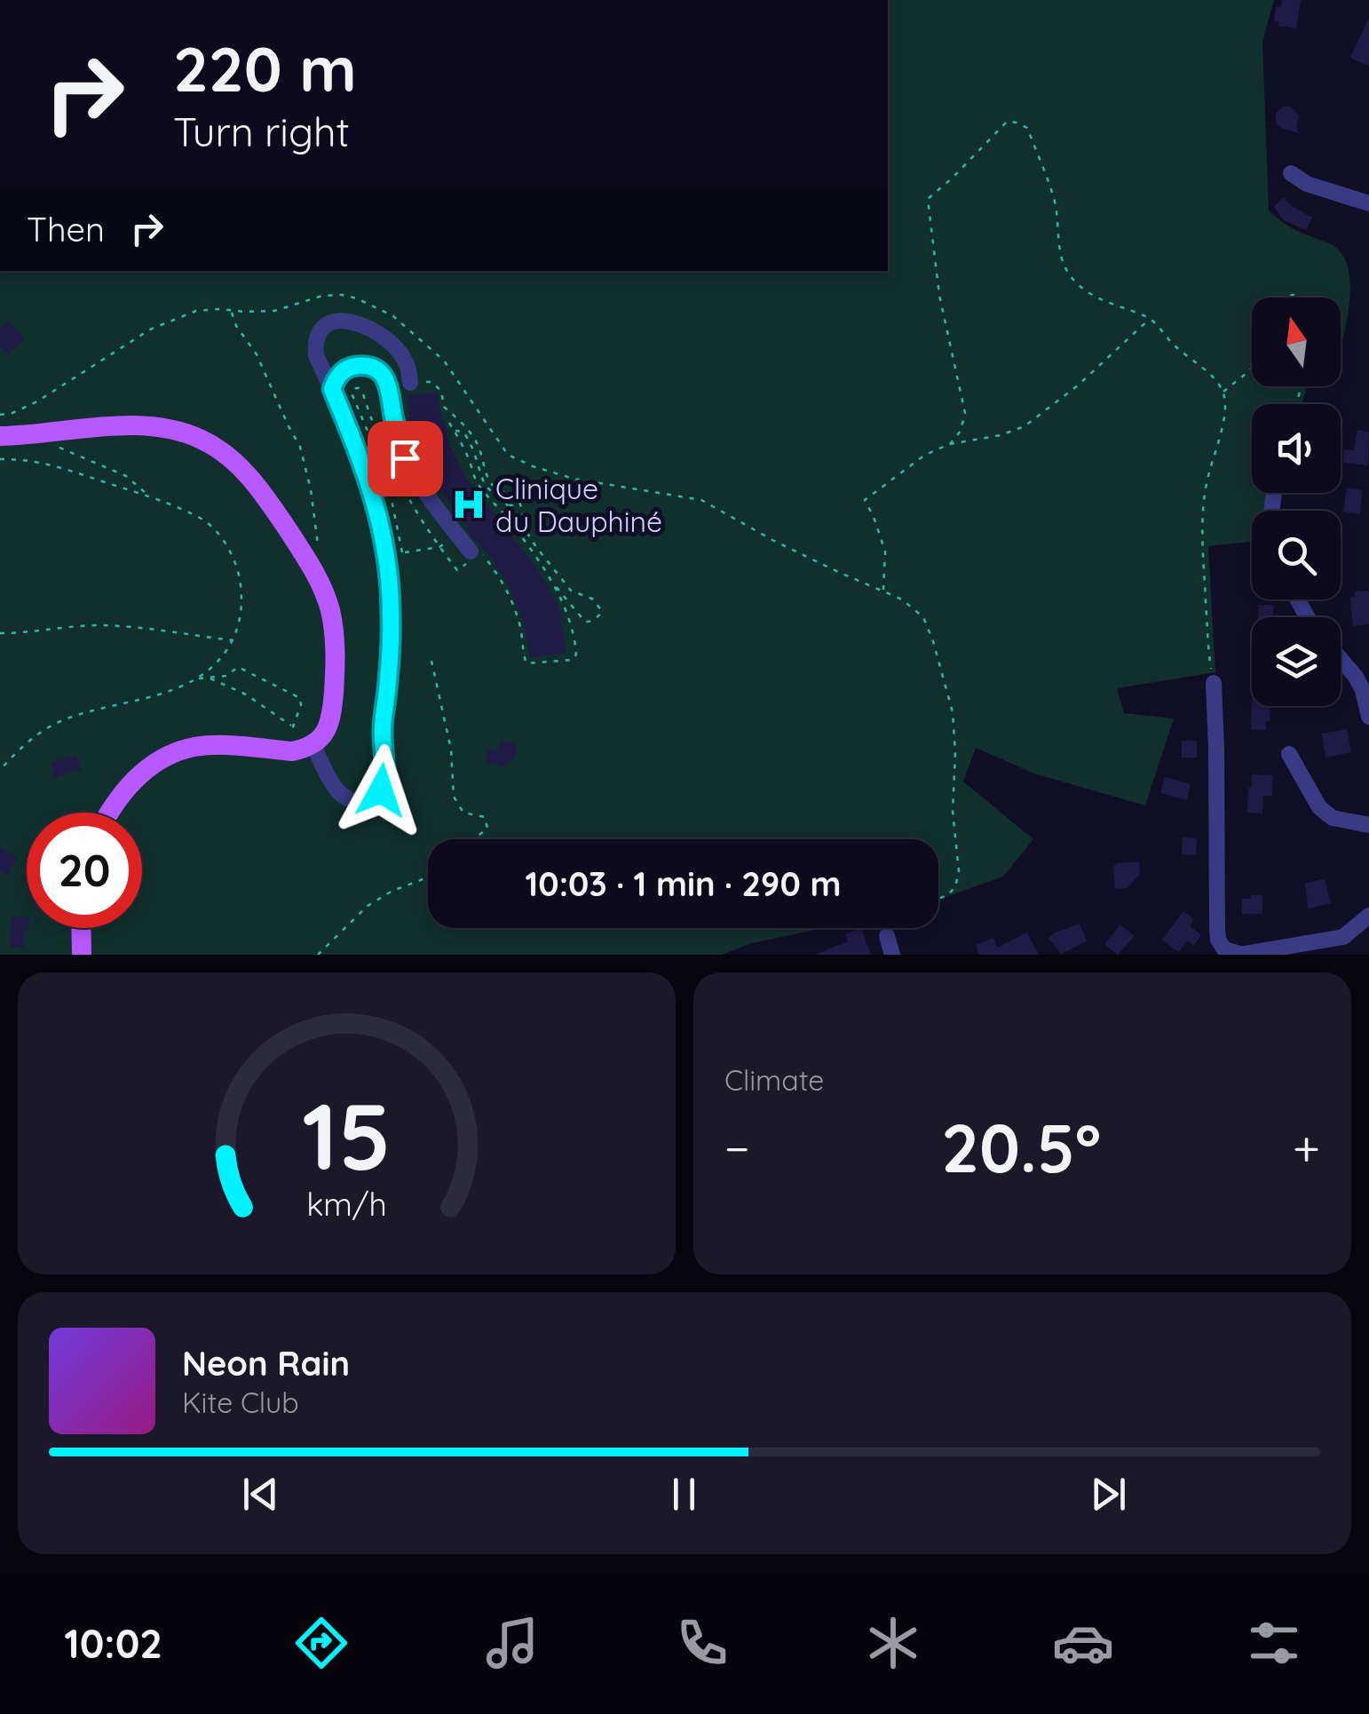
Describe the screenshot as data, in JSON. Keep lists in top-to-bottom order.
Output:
{
  "places": {
    "hospital": ["Clinique du Dauphiné"]
  },
  "north": "top",
  "page": {
    "turn": ["220 m", "Turn right"],
    "then": "Then",
    "limit": "20",
    "trip": "10:03 · 1 min · 290 m",
    "tile": "Climate",
    "heat": ["−", "20.5°", "+"],
    "song": ["Neon Rain", "Kite Club"],
    "tabs": "10:02",
    "gauge": ["15", "km/h"]
  }
}
